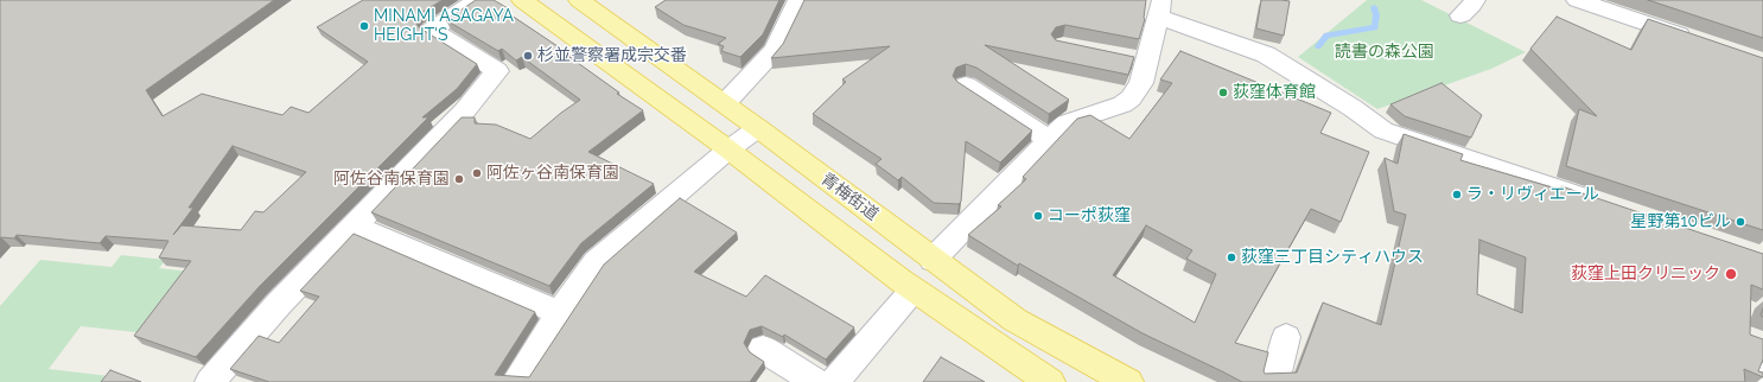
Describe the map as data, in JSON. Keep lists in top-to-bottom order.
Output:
{
  "streets": {
    "main road": ["青梅街道"]
  },
  "parks": ["読書の森公園"],
  "places": [
    "MINAMI ASAGAYA HEIGHT'S",
    "杉並警察署成宗交番",
    "荻窪体育館",
    "阿佐ヶ谷南保育園",
    "阿佐谷南保育園",
    "ラ・リヴィエール",
    "コーポ荻窪",
    "星野第10ビル",
    "荻窪三丁目シティハウス",
    "荻窪上田クリニック"
  ]
}
